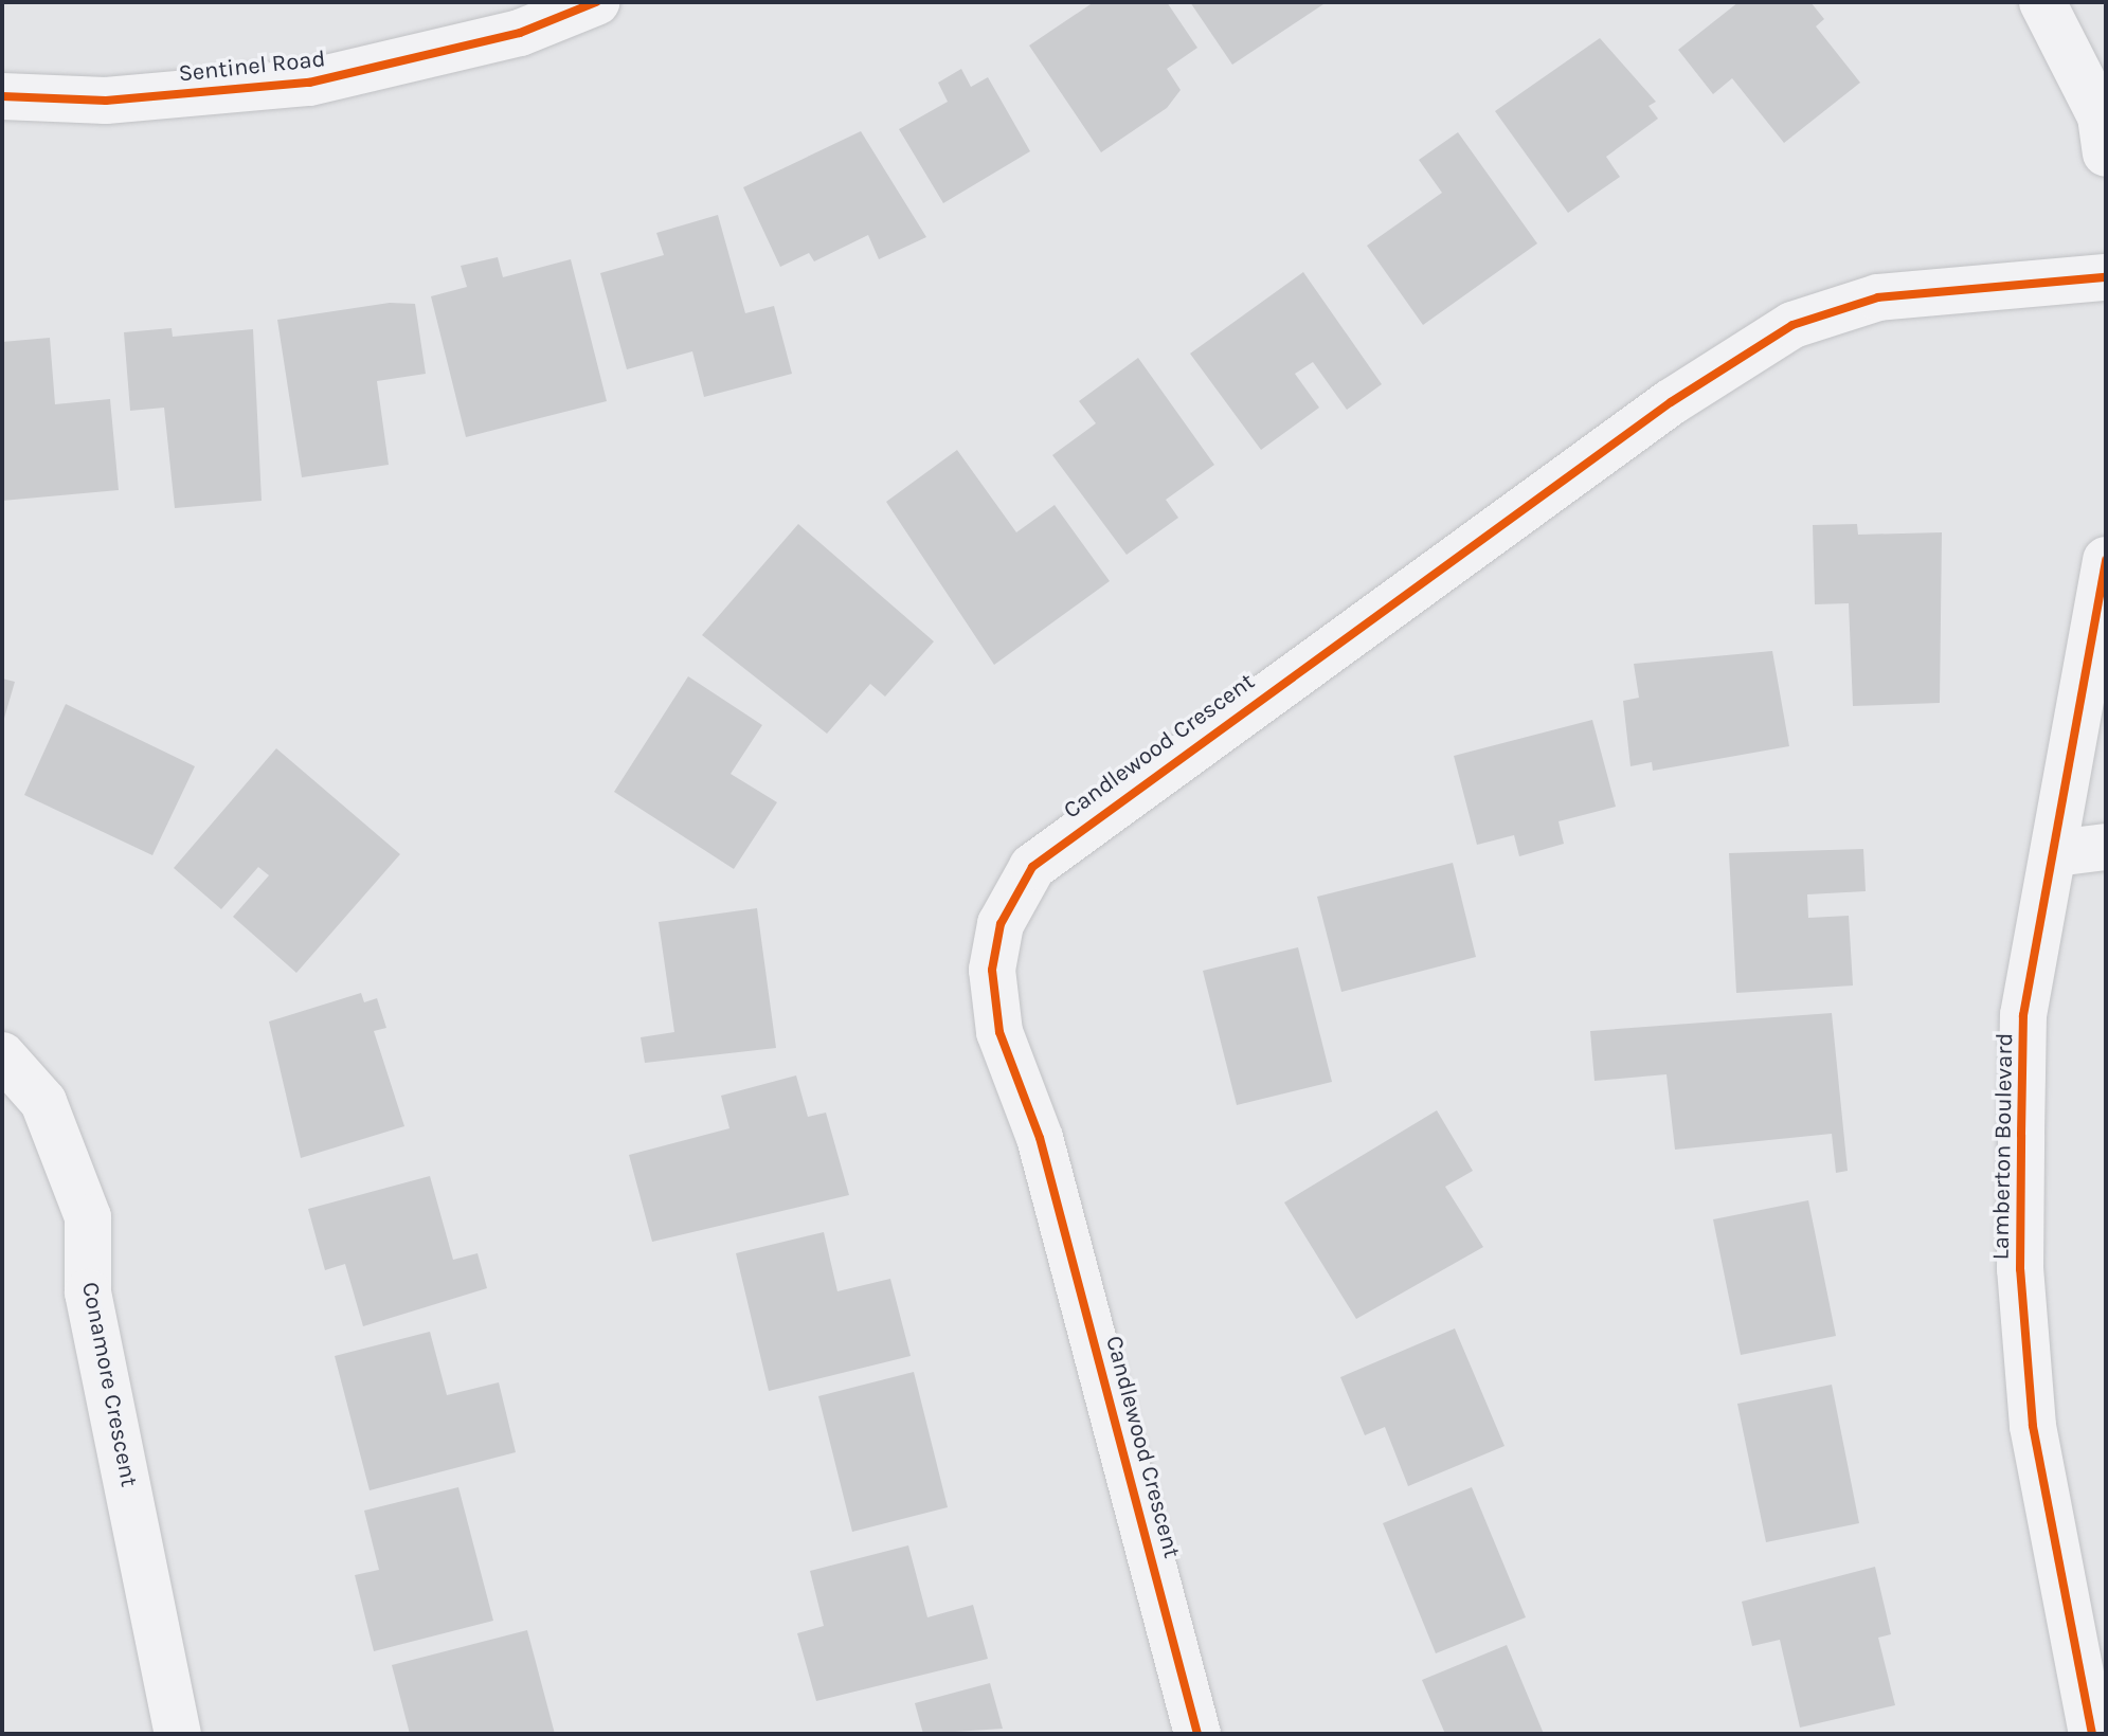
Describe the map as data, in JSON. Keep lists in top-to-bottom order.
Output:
{
  "streets": {
    "street": [
      "Sentinel Road",
      "Candlewood Crescent",
      "Lamberton Boulevard",
      "Conamore Crescent"
    ]
  }
}
